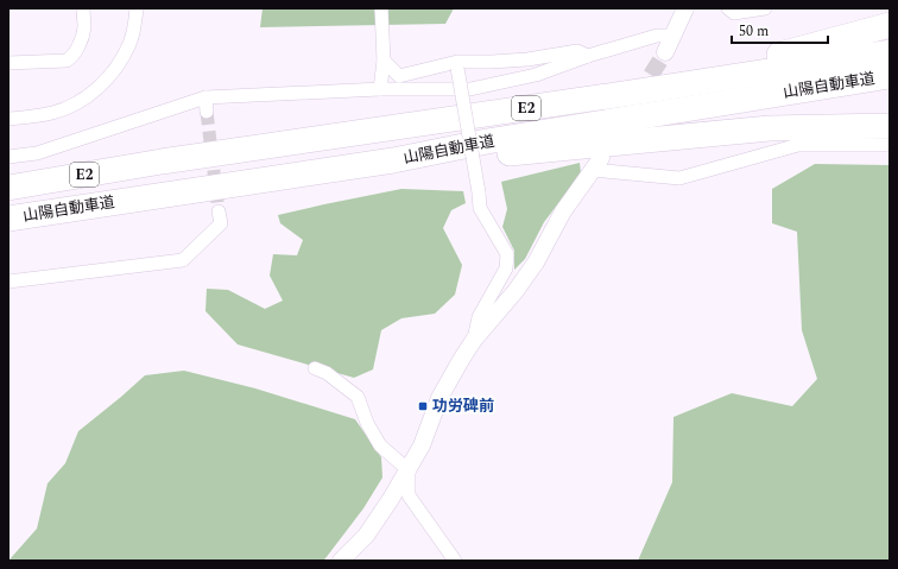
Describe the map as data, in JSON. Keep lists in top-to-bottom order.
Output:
{
  "streets": {
    "highway": ["山陽自動車道", "E2"]
  },
  "places": {
    "transit": ["功労碑前"]
  },
  "scale_bar": "50 m"
}
